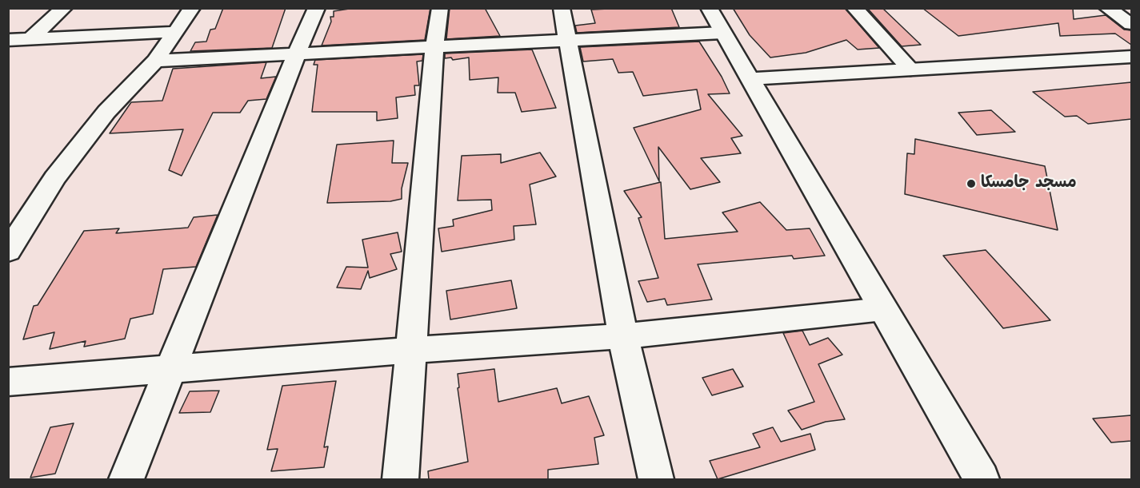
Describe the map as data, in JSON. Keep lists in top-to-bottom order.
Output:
{
  "places": ["مسجد جامسكا"]
}
